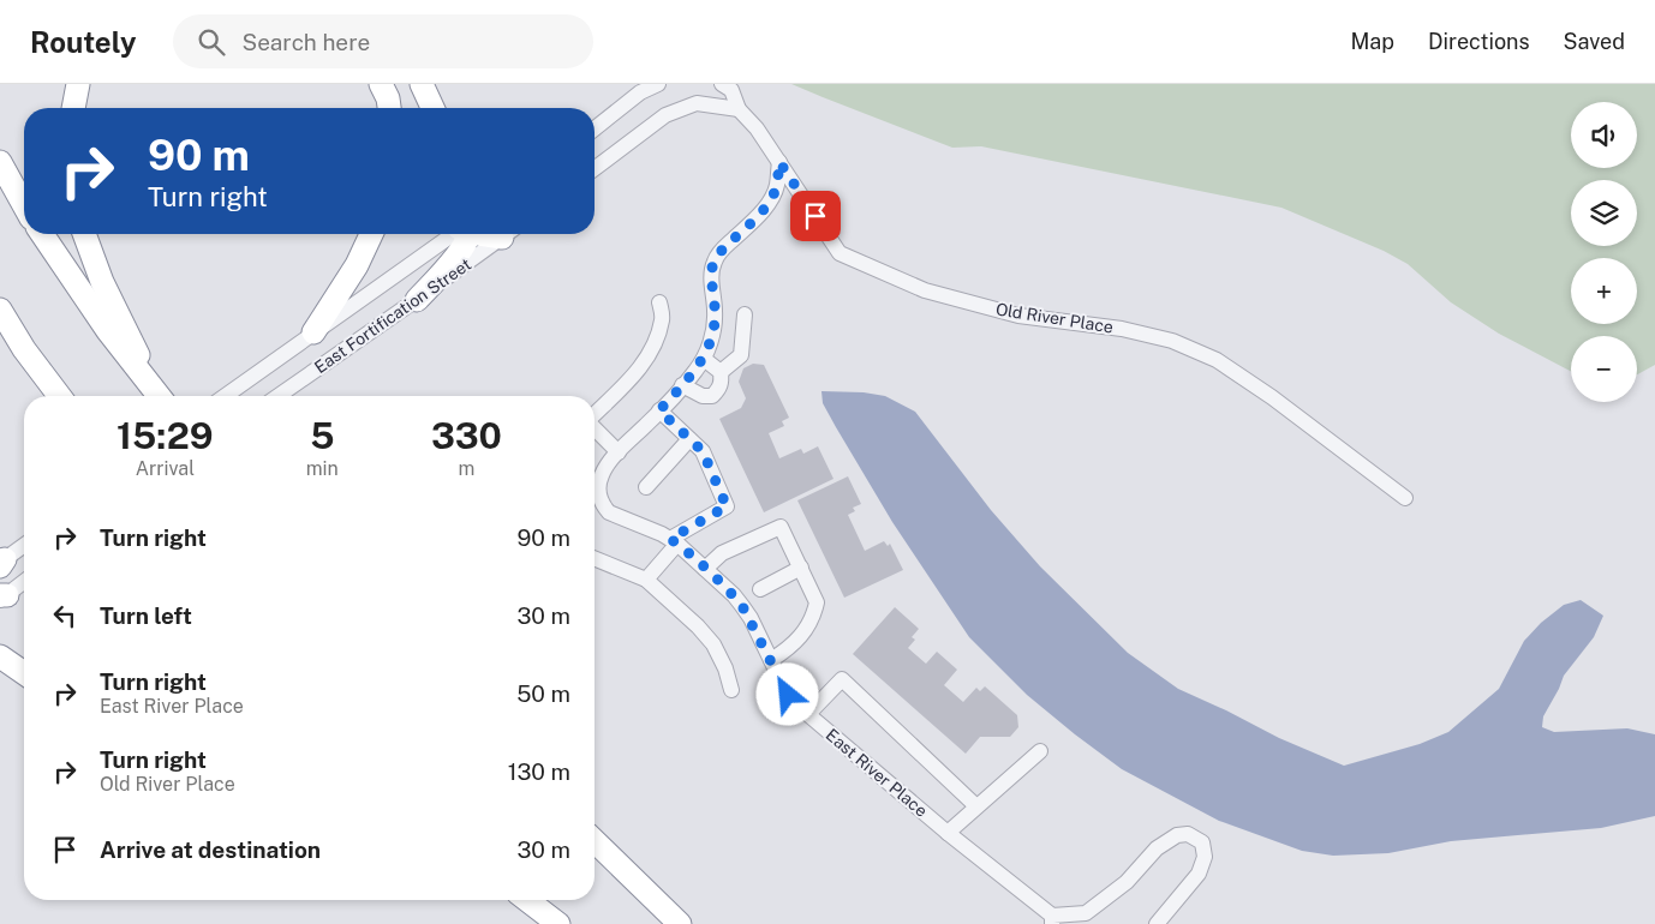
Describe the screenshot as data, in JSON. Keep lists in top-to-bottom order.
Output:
{
  "streets": {
    "street": ["East Fortification Street", "Old River Place", "East River Place"]
  },
  "crossings": [
    ["Old River Place", "East River Place"]
  ],
  "page": {
    "header": "Routely",
    "search": "Search here",
    "nav": ["Map", "Directions", "Saved"],
    "map_buttons": ["+", "−"],
    "turn": ["90 m", "Turn right"],
    "eta": [
      "15:29",
      "Arrival",
      "5",
      "min",
      "330",
      "m"
    ],
    "list": [
      {
        "name": "Turn right",
        "value": "90 m"
      },
      {
        "name": "Turn left",
        "value": "30 m"
      },
      {
        "name": "Turn right",
        "note": "East River Place",
        "value": "50 m"
      },
      {
        "name": "Turn right",
        "note": "Old River Place",
        "value": "130 m"
      },
      {
        "name": "Arrive at destination",
        "value": "30 m"
      }
    ]
  }
}
